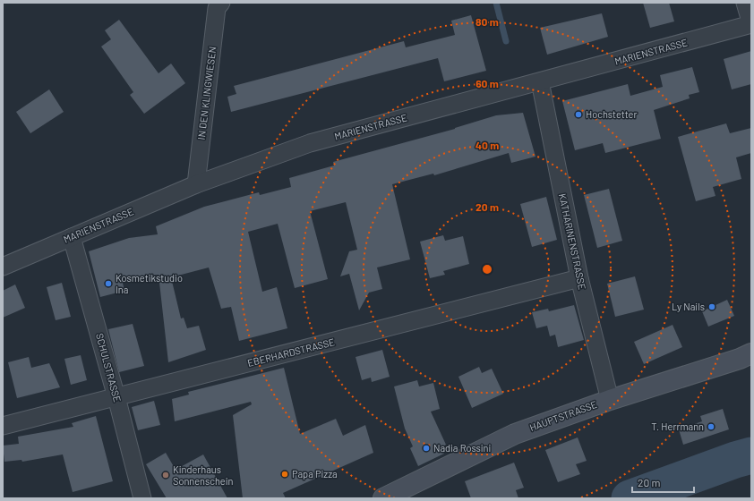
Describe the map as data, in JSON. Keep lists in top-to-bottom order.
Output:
{
  "streets": {
    "main road": ["HAUPTSTRASSE"],
    "street": [
      "MARIENSTRASSE",
      "IN DEN KLINGWIESEN",
      "KATHARINENSTRASSE",
      "EBERHARDSTRASSE",
      "SCHULSTRASSE"
    ]
  },
  "crossings": [
    ["MARIENSTRASSE", "IN DEN KLINGWIESEN"],
    ["MARIENSTRASSE", "KATHARINENSTRASSE"],
    ["MARIENSTRASSE", "SCHULSTRASSE"],
    ["KATHARINENSTRASSE", "EBERHARDSTRASSE"],
    ["KATHARINENSTRASSE", "HAUPTSTRASSE"],
    ["EBERHARDSTRASSE", "SCHULSTRASSE"]
  ],
  "places": [
    "Hochstetter",
    "Kosmetikstudio Ina",
    "Ly Nails",
    "T. Herrmann",
    "Nadia Rossini",
    "Papa Pizza",
    "Kinderhaus Sonnenschein"
  ],
  "scale_bar": "20 m",
  "rings": [
    "80 m",
    "60 m",
    "40 m",
    "20 m"
  ]
}
